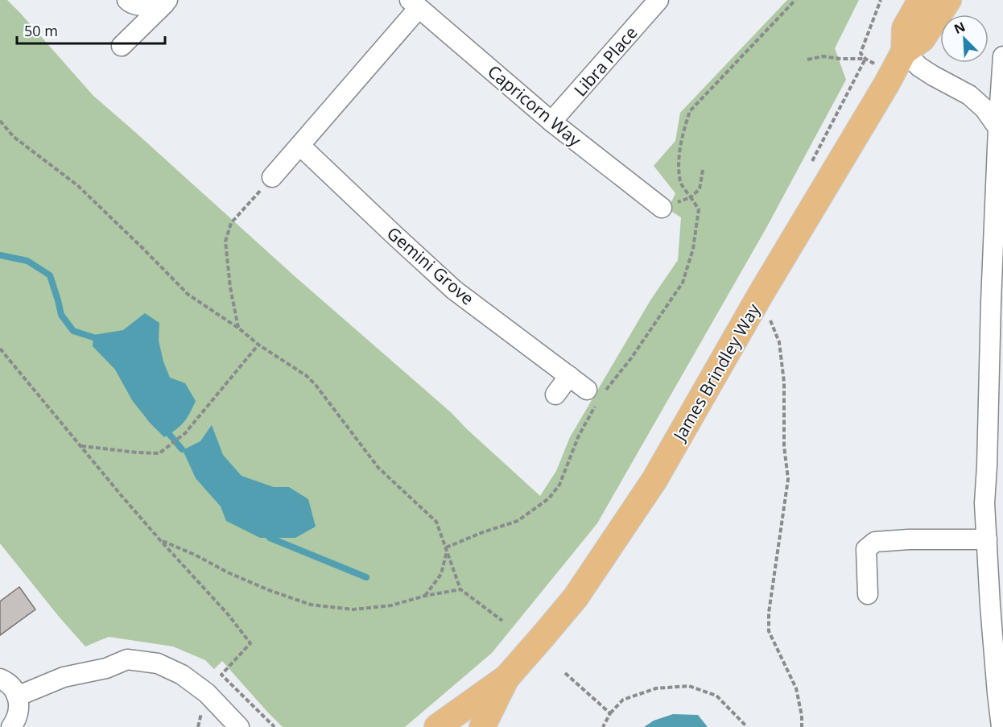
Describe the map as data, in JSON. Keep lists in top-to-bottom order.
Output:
{
  "streets": {
    "main road": ["James Brindley Way"],
    "street": ["Libra Place", "Capricorn Way", "Gemini Grove"]
  },
  "crossings": [
    ["Libra Place", "Capricorn Way"]
  ],
  "scale_bar": "50 m",
  "north": "top left"
}
